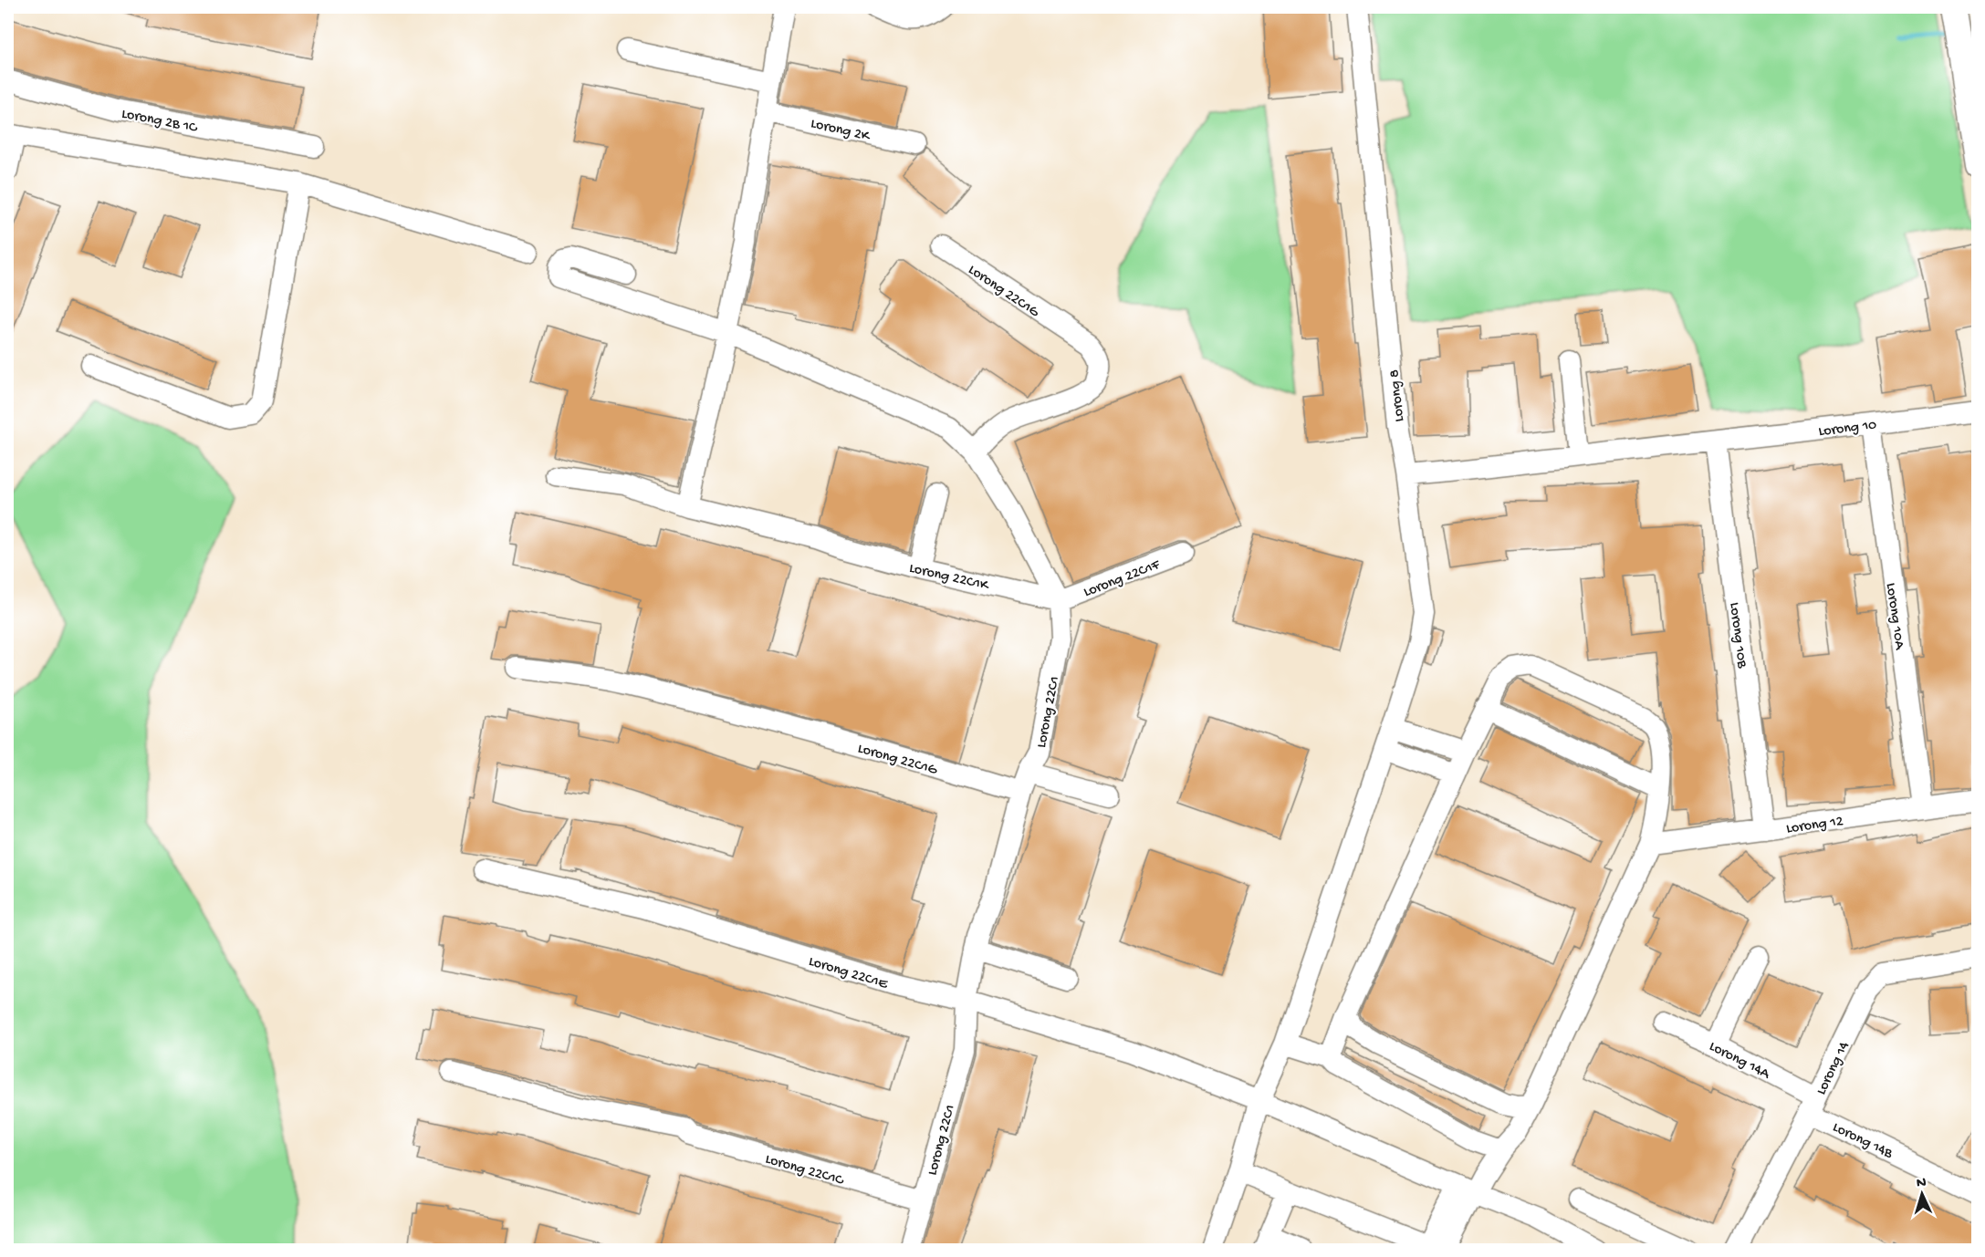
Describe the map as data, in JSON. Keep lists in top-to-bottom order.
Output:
{
  "streets": {
    "street": [
      "Lorong 2B 1C",
      "Lorong 2K",
      "Lorong 22C1G",
      "Lorong 8",
      "Lorong 10",
      "Lorong 22C1K",
      "Lorong 22C1F",
      "Lorong 10A",
      "Lorong 10B",
      "Lorong 22C1",
      "Lorong 12",
      "Lorong 22C1E",
      "Lorong 14A",
      "Lorong 14",
      "Lorong 14B",
      "Lorong 22C1C"
    ]
  },
  "crossings": [
    ["Lorong 22C1G", "Lorong 22C1"],
    ["Lorong 8", "Lorong 22C1E"],
    ["Lorong 10", "Lorong 10A"],
    ["Lorong 10", "Lorong 10B"],
    ["Lorong 22C1K", "Lorong 22C1F"],
    ["Lorong 22C1K", "Lorong 22C1"],
    ["Lorong 22C1F", "Lorong 22C1"],
    ["Lorong 10A", "Lorong 12"],
    ["Lorong 10B", "Lorong 12"],
    ["Lorong 22C1", "Lorong 22C1E"],
    ["Lorong 22C1", "Lorong 22C1C"],
    ["Lorong 14A", "Lorong 14"],
    ["Lorong 14A", "Lorong 14B"],
    ["Lorong 14", "Lorong 14B"]
  ],
  "north": "top"
}
